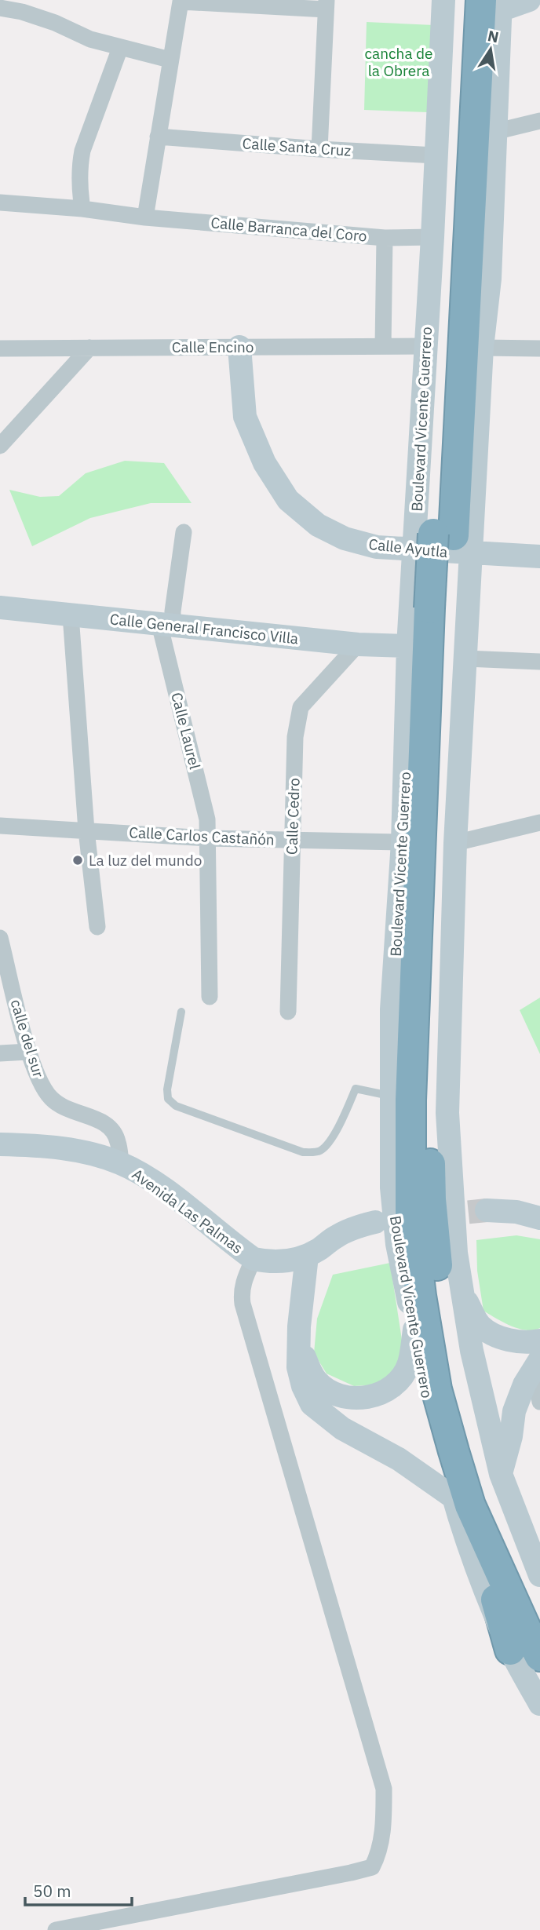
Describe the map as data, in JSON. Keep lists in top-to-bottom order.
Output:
{
  "streets": {
    "highway": ["Boulevard Vicente Guerrero"],
    "main road": ["Calle Ayutla", "Calle General Francisco Villa", "Avenida Las Palmas"],
    "street": [
      "Calle Santa Cruz",
      "Calle Barranca del Coro",
      "Calle Encino",
      "Calle Laurel",
      "Calle Cedro",
      "Calle Carlos Castañón",
      "calle del sur"
    ]
  },
  "crossings": [
    ["Calle Santa Cruz", "Boulevard Vicente Guerrero"],
    ["Calle Barranca del Coro", "Boulevard Vicente Guerrero"],
    ["Calle Encino", "Boulevard Vicente Guerrero"],
    ["Calle Encino", "Calle Ayutla"],
    ["Boulevard Vicente Guerrero", "Calle Ayutla"],
    ["Boulevard Vicente Guerrero", "Calle General Francisco Villa"],
    ["Boulevard Vicente Guerrero", "Calle Carlos Castañón"],
    ["Calle General Francisco Villa", "Calle Laurel"],
    ["Calle General Francisco Villa", "Calle Cedro"],
    ["Calle Laurel", "Calle Carlos Castañón"],
    ["Calle Cedro", "Calle Carlos Castañón"],
    ["calle del sur", "Avenida Las Palmas"]
  ],
  "parks": ["cancha de la Obrera"],
  "places": ["La luz del mundo"],
  "scale_bar": "50 m",
  "north": "top"
}
